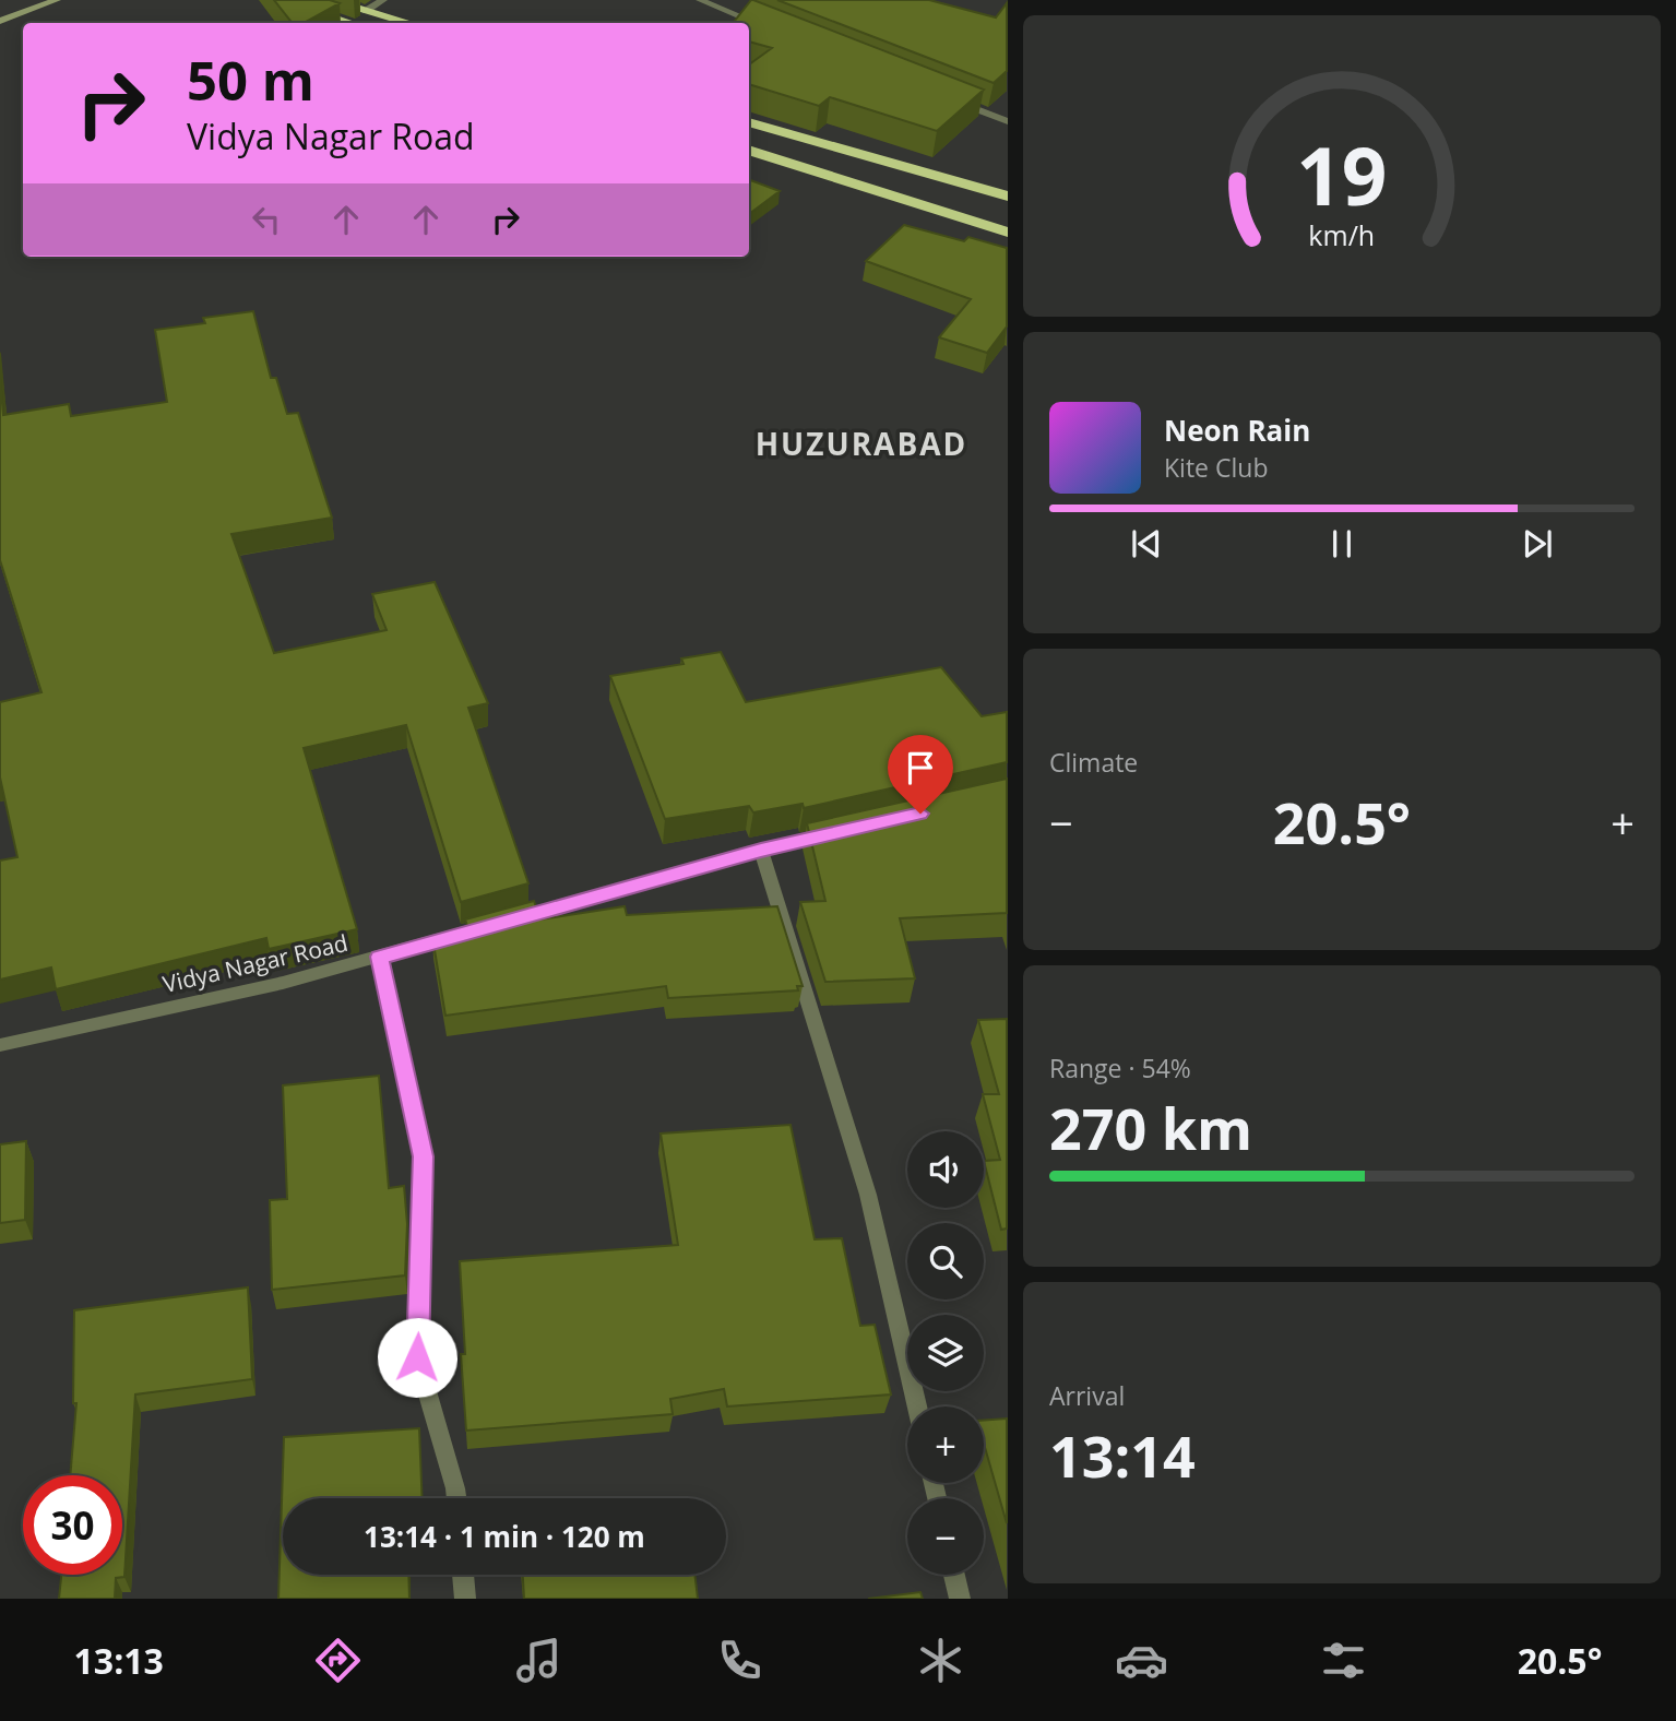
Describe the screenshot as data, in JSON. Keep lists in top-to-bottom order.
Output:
{
  "streets": {
    "street": ["Vidya Nagar Road"]
  },
  "districts": ["HUZURABAD"],
  "page": {
    "turn": ["50 m", "Vidya Nagar Road"],
    "song": ["Neon Rain", "Kite Club"],
    "tile": [
      "Climate",
      ["Range · 54%", "270 km"],
      ["Arrival", "13:14"]
    ],
    "heat": ["−", "20.5°", "+"],
    "map_buttons": ["+", "−"],
    "limit": "30",
    "trip": "13:14 · 1 min · 120 m",
    "tabs": ["13:13", "20.5°"],
    "gauge": ["19", "km/h"]
  }
}
